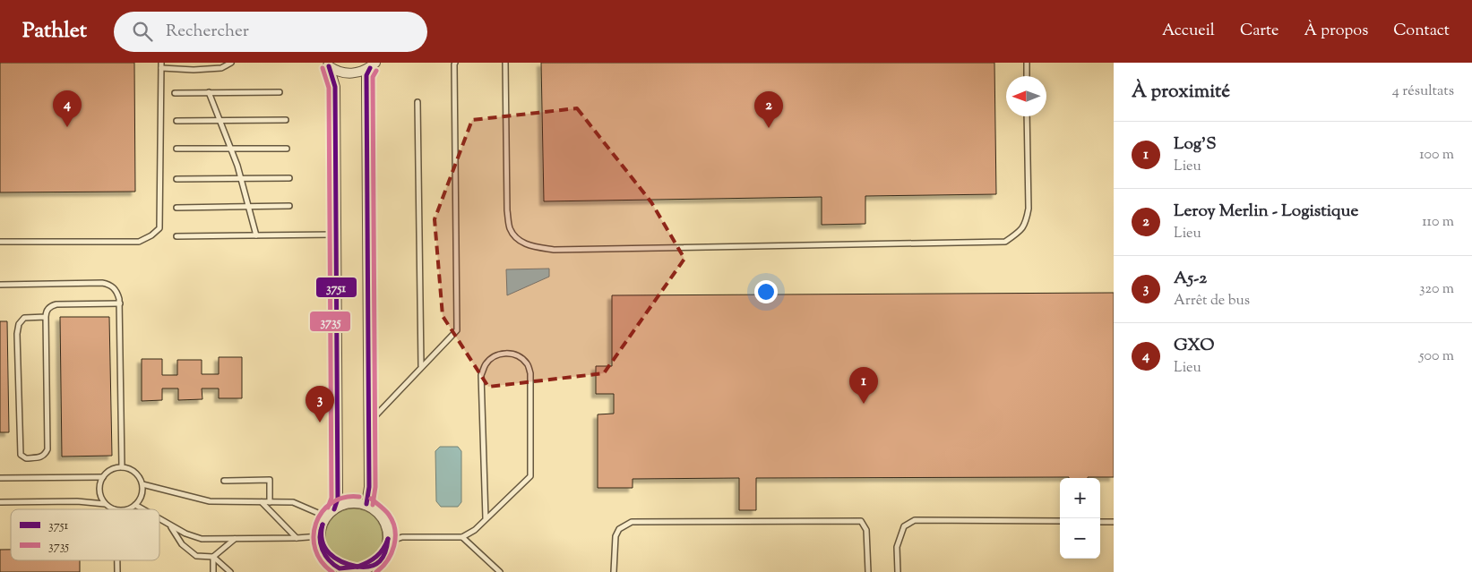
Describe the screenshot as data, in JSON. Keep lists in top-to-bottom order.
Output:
{
  "lines": ["transit line 3751", "transit line 3735"],
  "legend": ["3751", "3735"],
  "north": "left",
  "page": {
    "header": "Pathlet",
    "search": "Rechercher",
    "nav": [
      "Accueil",
      "Carte",
      "À propos",
      "Contact"
    ],
    "heading": ["À proximité", "4 résultats"],
    "pins": [
      "4",
      "2",
      "1",
      "3"
    ],
    "list": [
      {
        "mark": "1",
        "name": "Log'S",
        "note": "Lieu",
        "value": "100 m"
      },
      {
        "mark": "2",
        "name": "Leroy Merlin - Logistique",
        "note": "Lieu",
        "value": "110 m"
      },
      {
        "mark": "3",
        "name": "A5-2",
        "note": "Arrêt de bus",
        "value": "320 m"
      },
      {
        "mark": "4",
        "name": "GXO",
        "note": "Lieu",
        "value": "500 m"
      }
    ],
    "map_buttons": ["+", "−"]
  }
}
